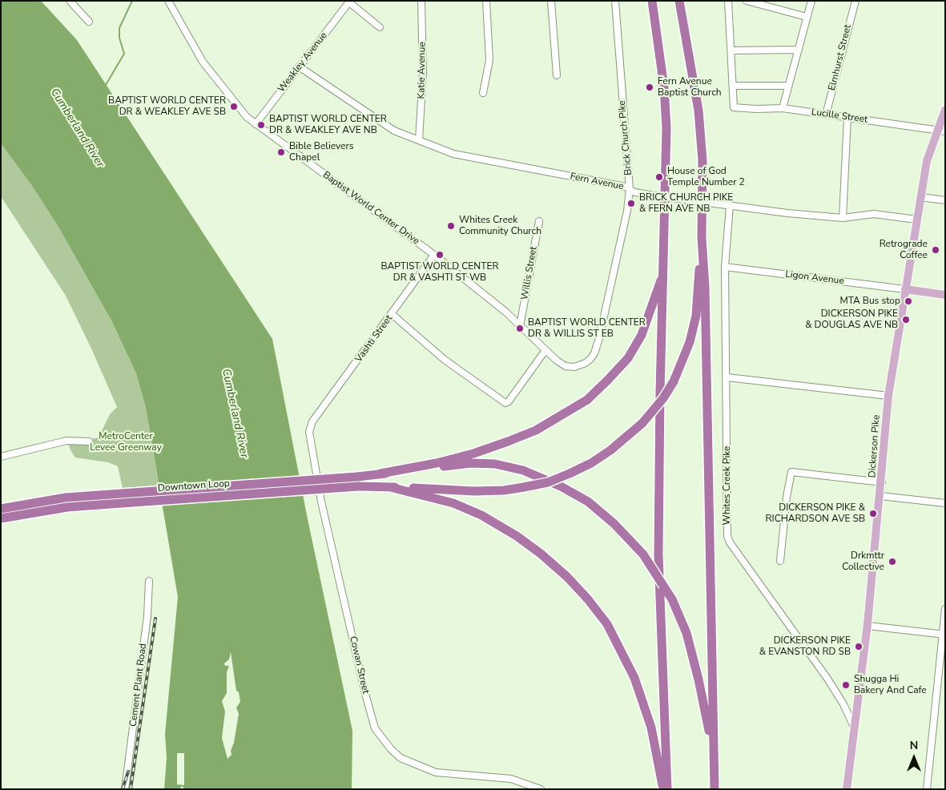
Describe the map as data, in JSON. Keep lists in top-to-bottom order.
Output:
{
  "streets": {
    "highway": ["Downtown Loop"],
    "main road": ["Dickerson Pike"],
    "street": [
      "Elmhurst Street",
      "Weakley Avenue",
      "Katie Avenue",
      "Lucille Street",
      "Brick Church Pike",
      "Fern Avenue",
      "Baptist World Center Drive",
      "Willis Street",
      "Ligon Avenue",
      "Vashti Street",
      "Whites Creek Pike",
      "Cowan Street",
      "Cement Plant Road"
    ]
  },
  "crossings": [
    ["Elmhurst Street", "Lucille Street"],
    ["Weakley Avenue", "Fern Avenue"],
    ["Weakley Avenue", "Baptist World Center Drive"],
    ["Katie Avenue", "Fern Avenue"],
    ["Lucille Street", "Dickerson Pike"],
    ["Brick Church Pike", "Fern Avenue"],
    ["Brick Church Pike", "Baptist World Center Drive"],
    ["Fern Avenue", "Dickerson Pike"],
    ["Fern Avenue", "Whites Creek Pike"],
    ["Baptist World Center Drive", "Willis Street"],
    ["Baptist World Center Drive", "Vashti Street"],
    ["Ligon Avenue", "Dickerson Pike"],
    ["Ligon Avenue", "Whites Creek Pike"],
    ["Vashti Street", "Cowan Street"],
    ["Dickerson Pike", "Whites Creek Pike"]
  ],
  "water": ["Cumberland River"],
  "parks": ["MetroCenter Levee Greenway"],
  "places": [
    "Fern Avenue Baptist Church",
    "BAPTIST WORLD CENTER DR & WEAKLEY AVE SB",
    "BAPTIST WORLD CENTER DR & WEAKLEY AVE NB",
    "Bible Believers Chapel",
    "House of God Temple Number 2",
    "BRICK CHURCH PIKE & FERN AVE NB",
    "Whites Creek Community Church",
    "Retrograde Coffee",
    "BAPTIST WORLD CENTER DR & VASHTI ST WB",
    "MTA Bus stop",
    "DICKERSON PIKE & DOUGLAS AVE NB",
    "BAPTIST WORLD CENTER DR & WILLIS ST EB",
    "DICKERSON PIKE & RICHARDSON AVE SB",
    "Drkmttr Collective",
    "DICKERSON PIKE & EVANSTON RD SB",
    "Shugga Hi Bakery And Cafe"
  ],
  "north": "top"
}
